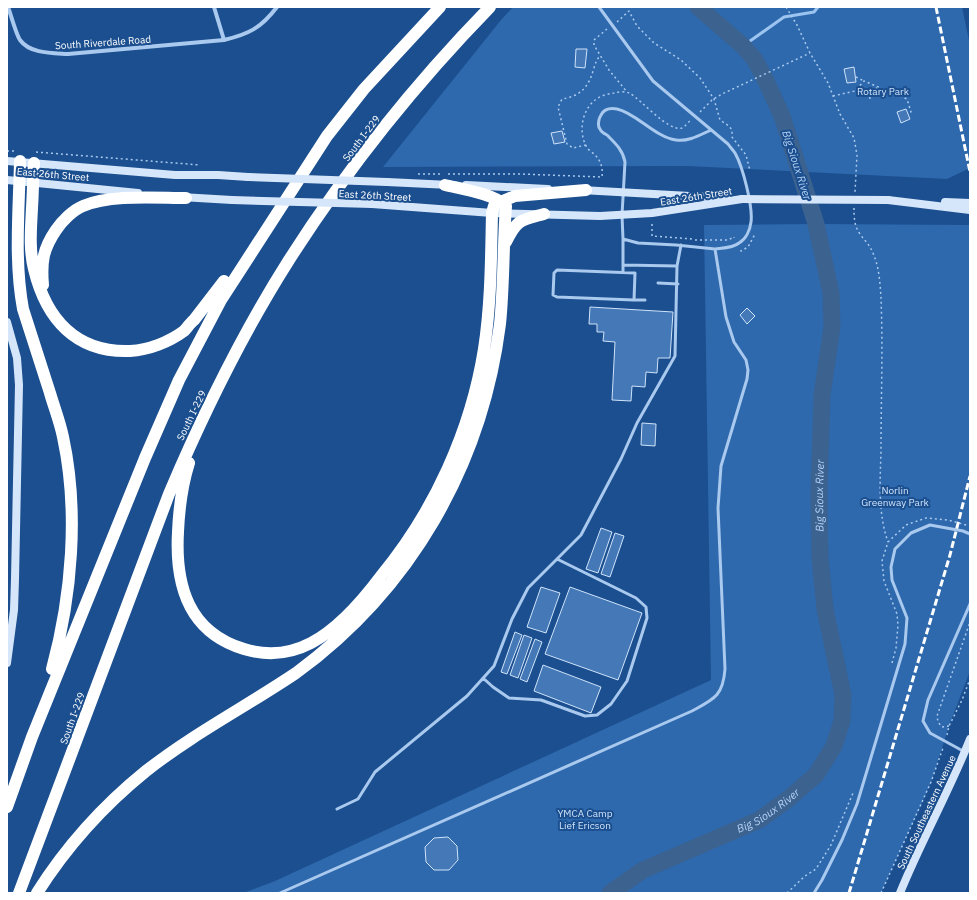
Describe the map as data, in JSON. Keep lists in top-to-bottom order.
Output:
{
  "streets": {
    "highway": ["South I-229"],
    "main road": ["East 26th Street", "South Southeastern Avenue"],
    "street": ["South Riverdale Road"]
  },
  "water": ["Big Sioux River"],
  "parks": ["Rotary Park", "Norlin Greenway Park", "YMCA Camp Lief Ericson"]
}
